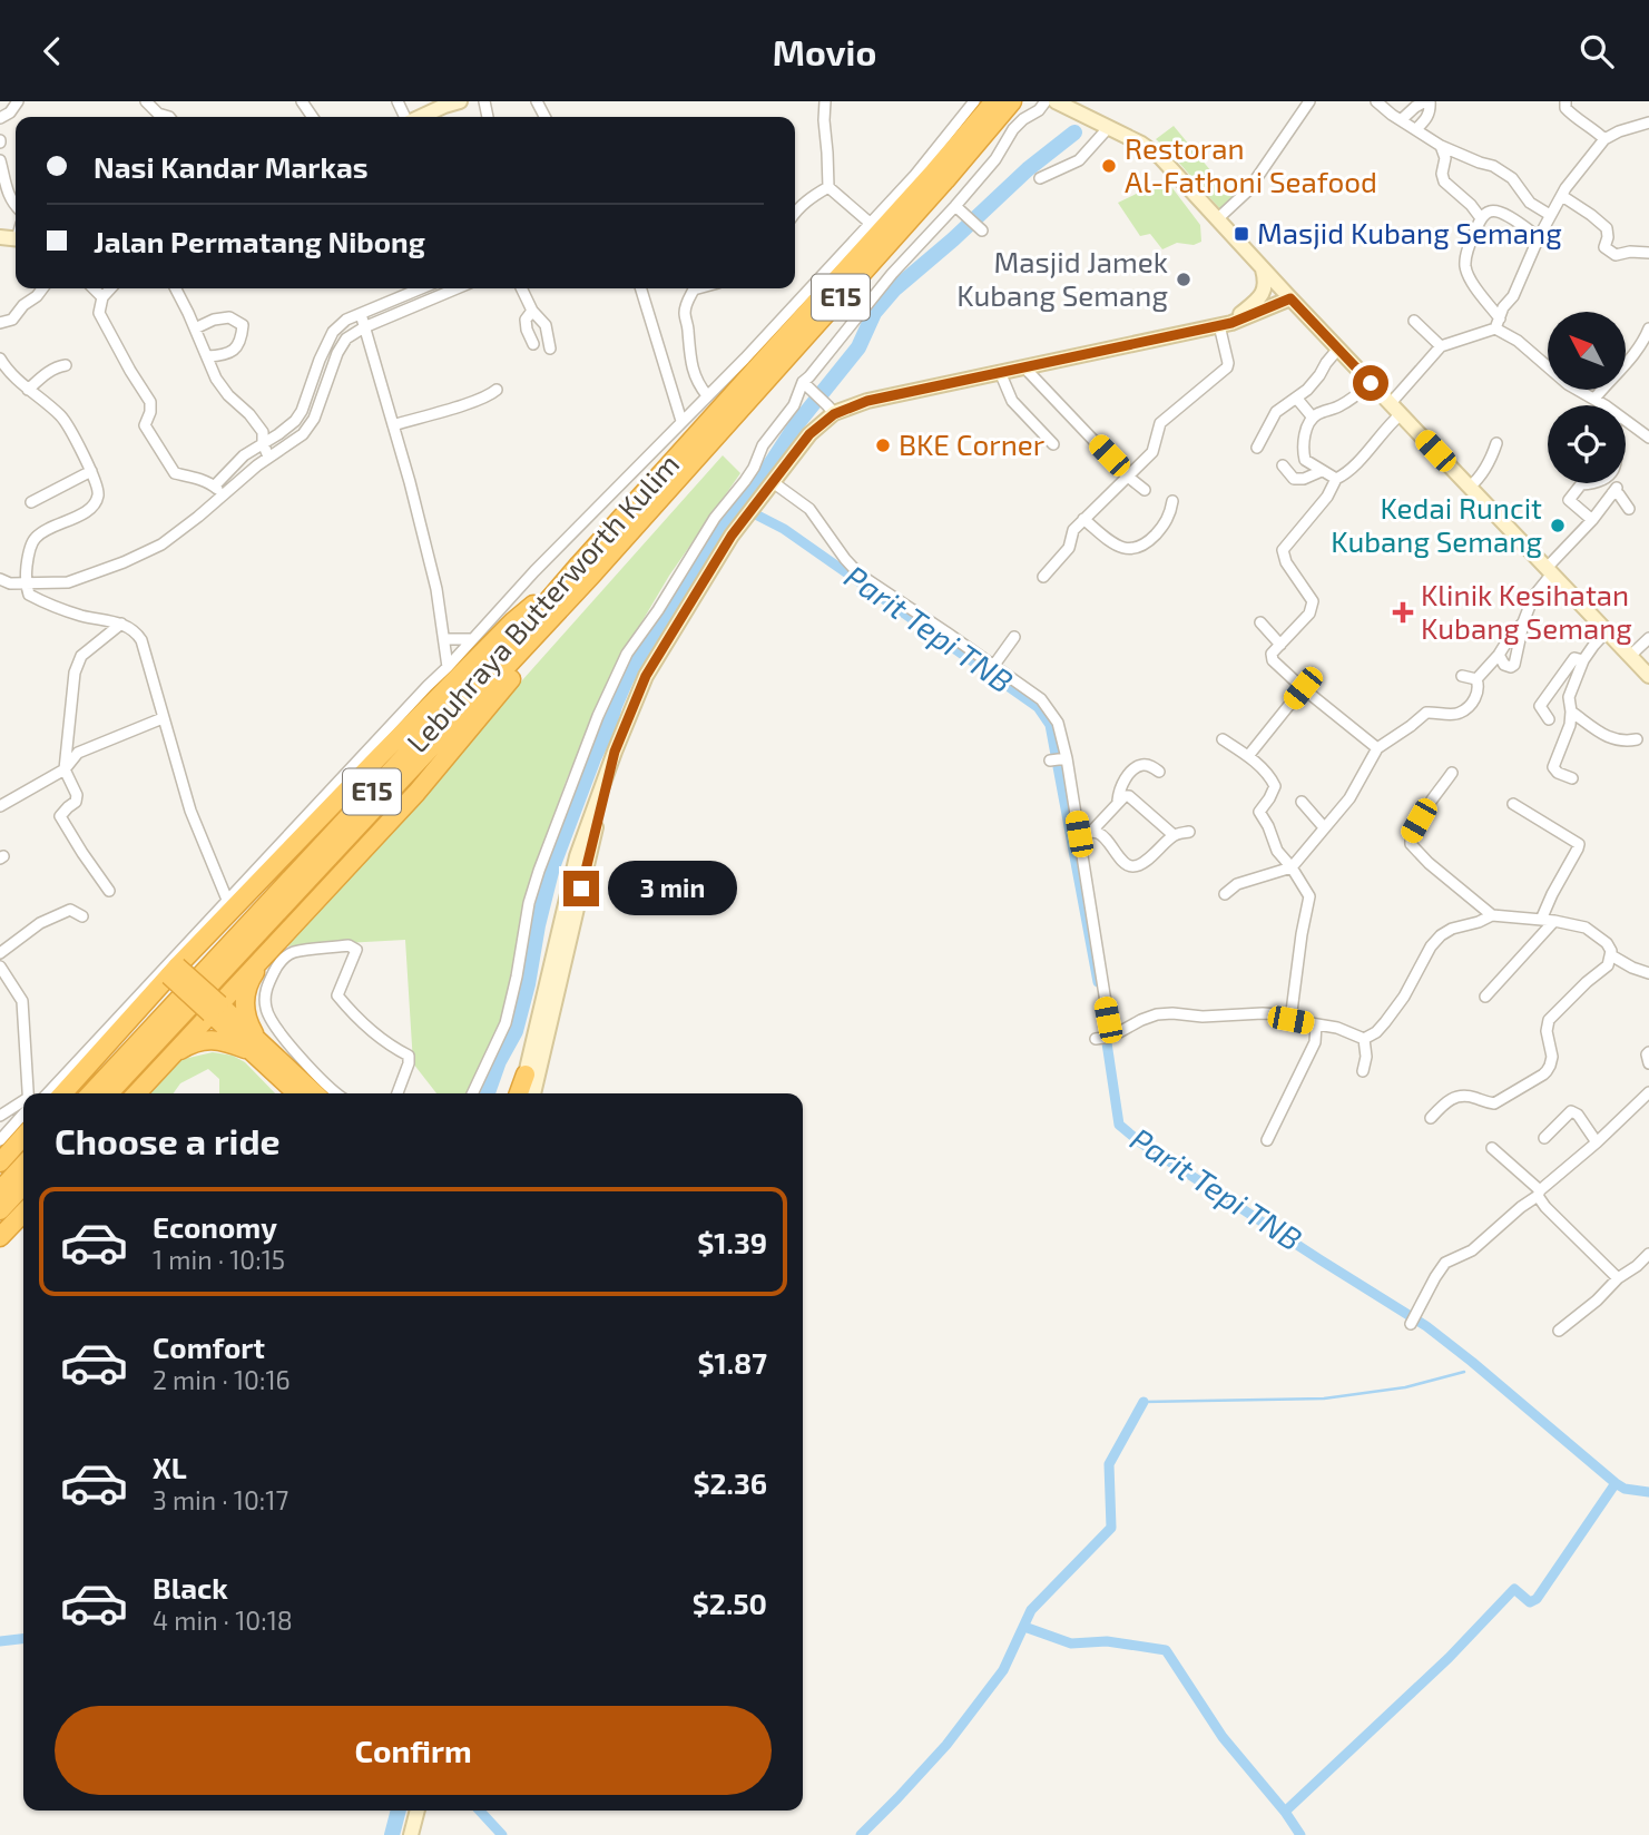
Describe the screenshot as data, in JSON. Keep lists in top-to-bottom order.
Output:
{
  "streets": {
    "highway": ["E15", "Lebuhraya Butterworth Kulim"]
  },
  "water": ["Parit Tepi TNB"],
  "places": {
    "other": [
      "Restoran Al-Fathoni Seafood",
      "Masjid Jamek Kubang Semang",
      "BKE Corner",
      "Kedai Runcit Kubang Semang"
    ],
    "transit": ["Masjid Kubang Semang"],
    "health": ["Klinik Kesihatan Kubang Semang"]
  },
  "north": "top left",
  "page": {
    "header": "Movio",
    "banner": ["Nasi Kandar Markas", "Jalan Permatang Nibong"],
    "bubble": "3 min",
    "heading": "Choose a ride",
    "list": [
      {
        "name": "Economy",
        "note": "1 min · 10:15",
        "value": "$1.39"
      },
      {
        "name": "Comfort",
        "note": "2 min · 10:16",
        "value": "$1.87"
      },
      {
        "name": "XL",
        "note": "3 min · 10:17",
        "value": "$2.36"
      },
      {
        "name": "Black",
        "note": "4 min · 10:18",
        "value": "$2.50"
      }
    ],
    "buttons": "Confirm"
  }
}
